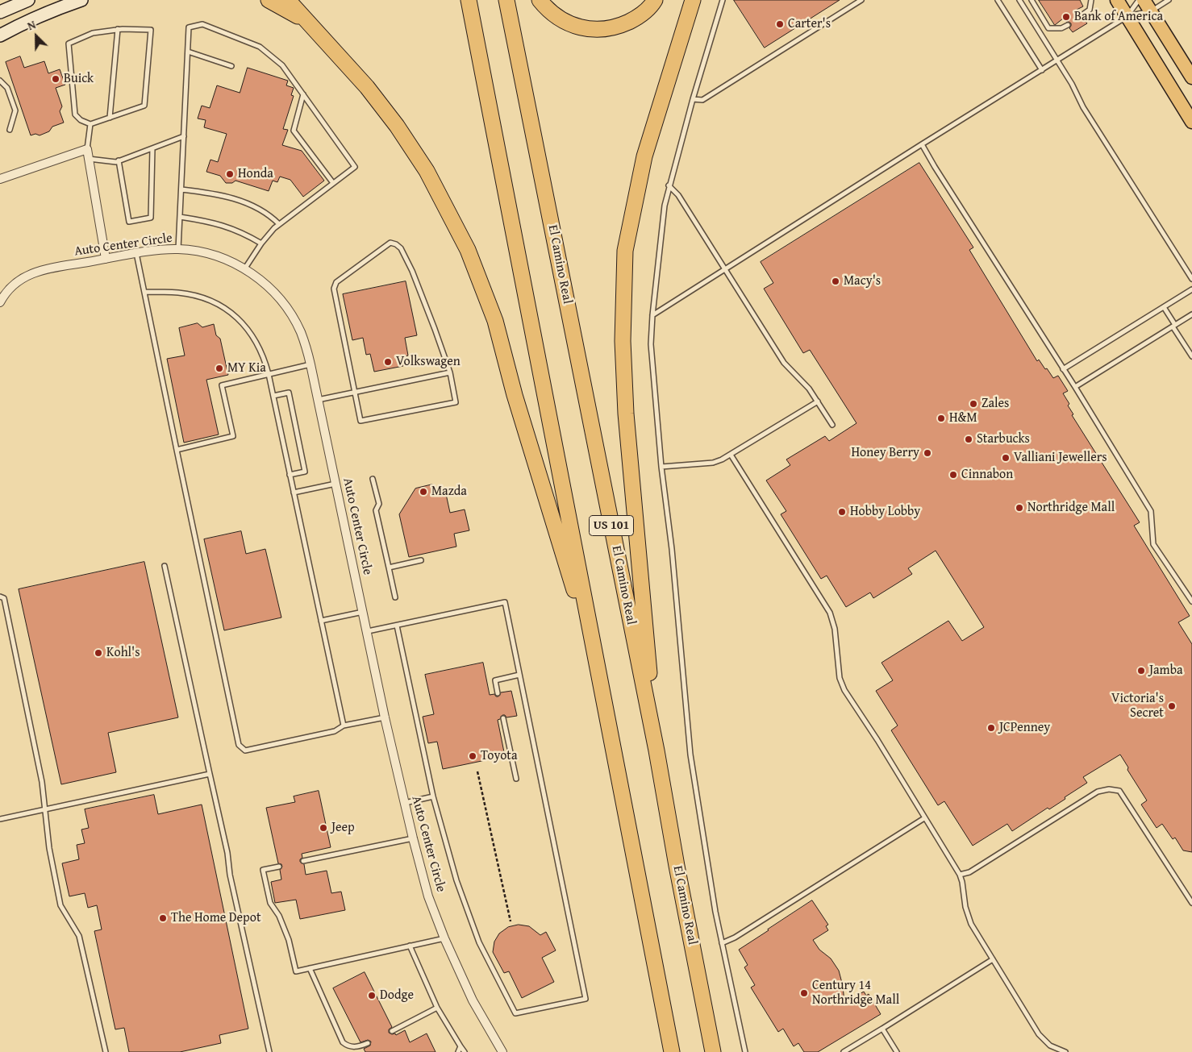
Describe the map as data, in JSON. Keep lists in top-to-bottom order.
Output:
{
  "streets": {
    "highway": ["El Camino Real", "US 101"],
    "street": ["Auto Center Circle"]
  },
  "places": [
    "Bank of America",
    "Carter's",
    "Buick",
    "Honda",
    "Macy's",
    "Volkswagen",
    "MY Kia",
    "Zales",
    "H&M",
    "Starbucks",
    "Honey Berry",
    "Valliani Jewellers",
    "Cinnabon",
    "Mazda",
    "Northridge Mall",
    "Hobby Lobby",
    "Kohl's",
    "Jamba",
    "Victoria's Secret",
    "JCPenney",
    "Toyota",
    "Jeep",
    "The Home Depot",
    "Century 14 Northridge Mall",
    "Dodge"
  ],
  "north": "top left"
}
